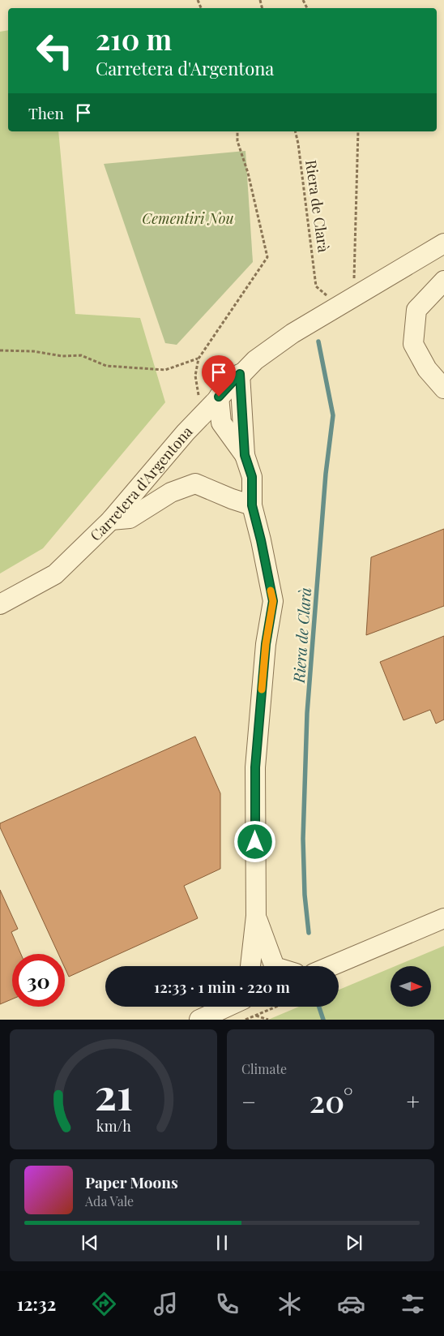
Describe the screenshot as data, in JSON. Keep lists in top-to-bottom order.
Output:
{
  "streets": {
    "street": ["Carretera d'Argentona"],
    "path": ["Riera de Clarà"]
  },
  "water": ["Riera de Clarà"],
  "parks": ["Cementiri Nou"],
  "north": "right",
  "page": {
    "turn": ["210 m", "Carretera d'Argentona"],
    "then": "Then",
    "limit": "30",
    "trip": "12:33 · 1 min · 220 m",
    "tile": "Climate",
    "heat": ["−", "20°", "+"],
    "song": ["Paper Moons", "Ada Vale"],
    "tabs": "12:32",
    "gauge": ["21", "km/h"]
  }
}
